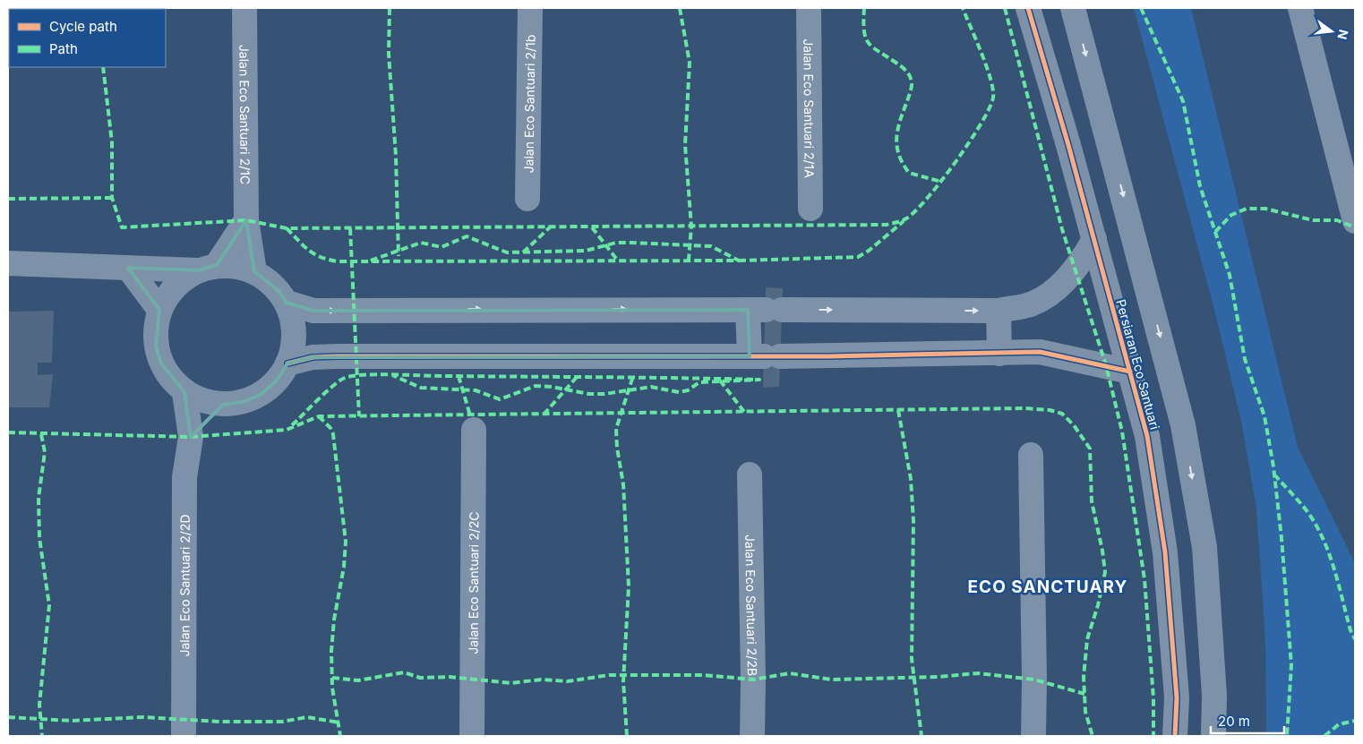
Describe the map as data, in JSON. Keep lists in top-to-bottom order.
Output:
{
  "streets": {
    "street": [
      "Jalan Eco Santuari 2/1b",
      "Jalan Eco Santuari 2/1A",
      "Jalan Eco Santuari 2/1C",
      "Persiaran Eco Santuari",
      "Jalan Eco Santuari 2/2C",
      "Jalan Eco Santuari 2/2D",
      "Jalan Eco Santuari 2/2B"
    ]
  },
  "crossings": [
    ["Jalan Eco Santuari 2/1C", "Jalan Eco Santuari 2/2D"]
  ],
  "districts": ["ECO SANCTUARY"],
  "legend": ["Cycle path", "Path"],
  "scale_bar": "20 m",
  "north": "right"
}
